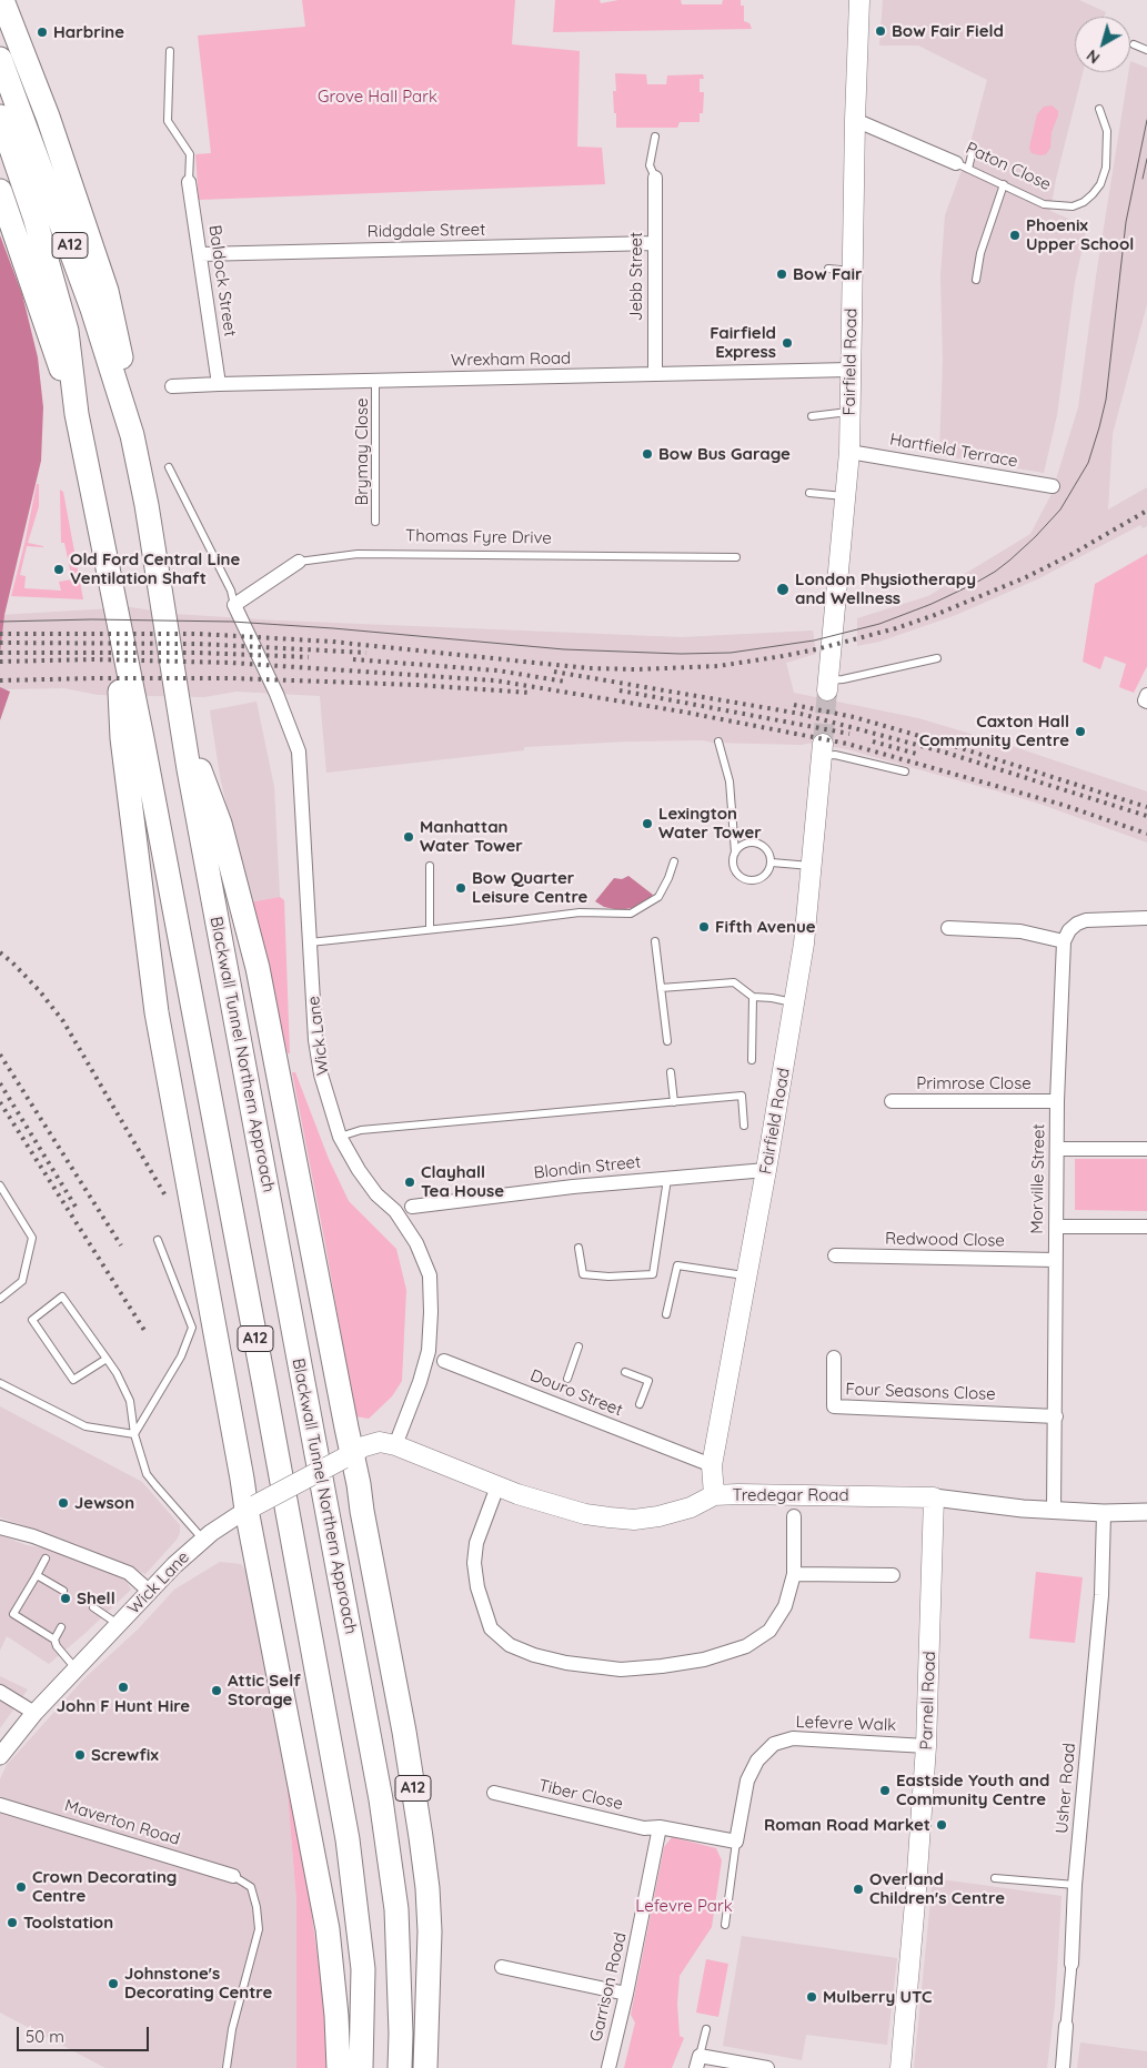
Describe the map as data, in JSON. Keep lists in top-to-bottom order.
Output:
{
  "streets": {
    "highway": ["A12", "Blackwall Tunnel Northern Approach"],
    "main road": [
      "Fairfield Road",
      "Wick Lane",
      "Tredegar Road",
      "Parnell Road"
    ],
    "street": [
      "Paton Close",
      "Ridgdale Street",
      "Jebb Street",
      "Baldock Street",
      "Wrexham Road",
      "Hartfield Terrace",
      "Thomas Fyre Drive",
      "Primrose Close",
      "Blondin Street",
      "Morville Street",
      "Redwood Close",
      "Four Seasons Close",
      "Douro Street",
      "Lefevre Walk",
      "Usher Road",
      "Tiber Close",
      "Maverton Road",
      "Garrison Road"
    ],
    "lane": ["Brymay Close"]
  },
  "crossings": [
    ["Paton Close", "Fairfield Road"],
    ["Ridgdale Street", "Jebb Street"],
    ["Ridgdale Street", "Baldock Street"],
    ["A12", "Wick Lane"],
    ["A12", "Blackwall Tunnel Northern Approach"],
    ["A12", "Tredegar Road"],
    ["Jebb Street", "Wrexham Road"],
    ["Baldock Street", "Wrexham Road"],
    ["Wrexham Road", "Fairfield Road"],
    ["Wrexham Road", "Brymay Close"],
    ["Fairfield Road", "Hartfield Terrace"],
    ["Fairfield Road", "Blondin Street"],
    ["Fairfield Road", "Douro Street"],
    ["Fairfield Road", "Tredegar Road"],
    ["Thomas Fyre Drive", "Wick Lane"],
    ["Wick Lane", "Douro Street"],
    ["Wick Lane", "Tredegar Road"],
    ["Primrose Close", "Morville Street"],
    ["Morville Street", "Redwood Close"],
    ["Morville Street", "Four Seasons Close"],
    ["Morville Street", "Tredegar Road"],
    ["Tredegar Road", "Parnell Road"],
    ["Tredegar Road", "Usher Road"],
    ["Parnell Road", "Lefevre Walk"],
    ["Tiber Close", "Garrison Road"]
  ],
  "parks": ["Grove Hall Park", "Lefevre Park"],
  "places": [
    "Bow Fair Field",
    "Harbrine",
    "Phoenix Upper School",
    "Bow Fair",
    "Fairfield Express",
    "Bow Bus Garage",
    "Old Ford Central Line Ventilation Shaft",
    "London Physiotherapy and Wellness",
    "Caxton Hall Community Centre",
    "Lexington Water Tower",
    "Manhattan Water Tower",
    "Bow Quarter Leisure Centre",
    "Fifth Avenue",
    "Clayhall Tea House",
    "Jewson",
    "Shell",
    "John F Hunt Hire",
    "Attic Self Storage",
    "Screwfix",
    "Eastside Youth and Community Centre",
    "Roman Road Market",
    "Crown Decorating Centre",
    "Overland Children's Centre",
    "Toolstation",
    "Johnstone's Decorating Centre",
    "Mulberry UTC"
  ],
  "scale_bar": "50 m",
  "north": "bottom left"
}
